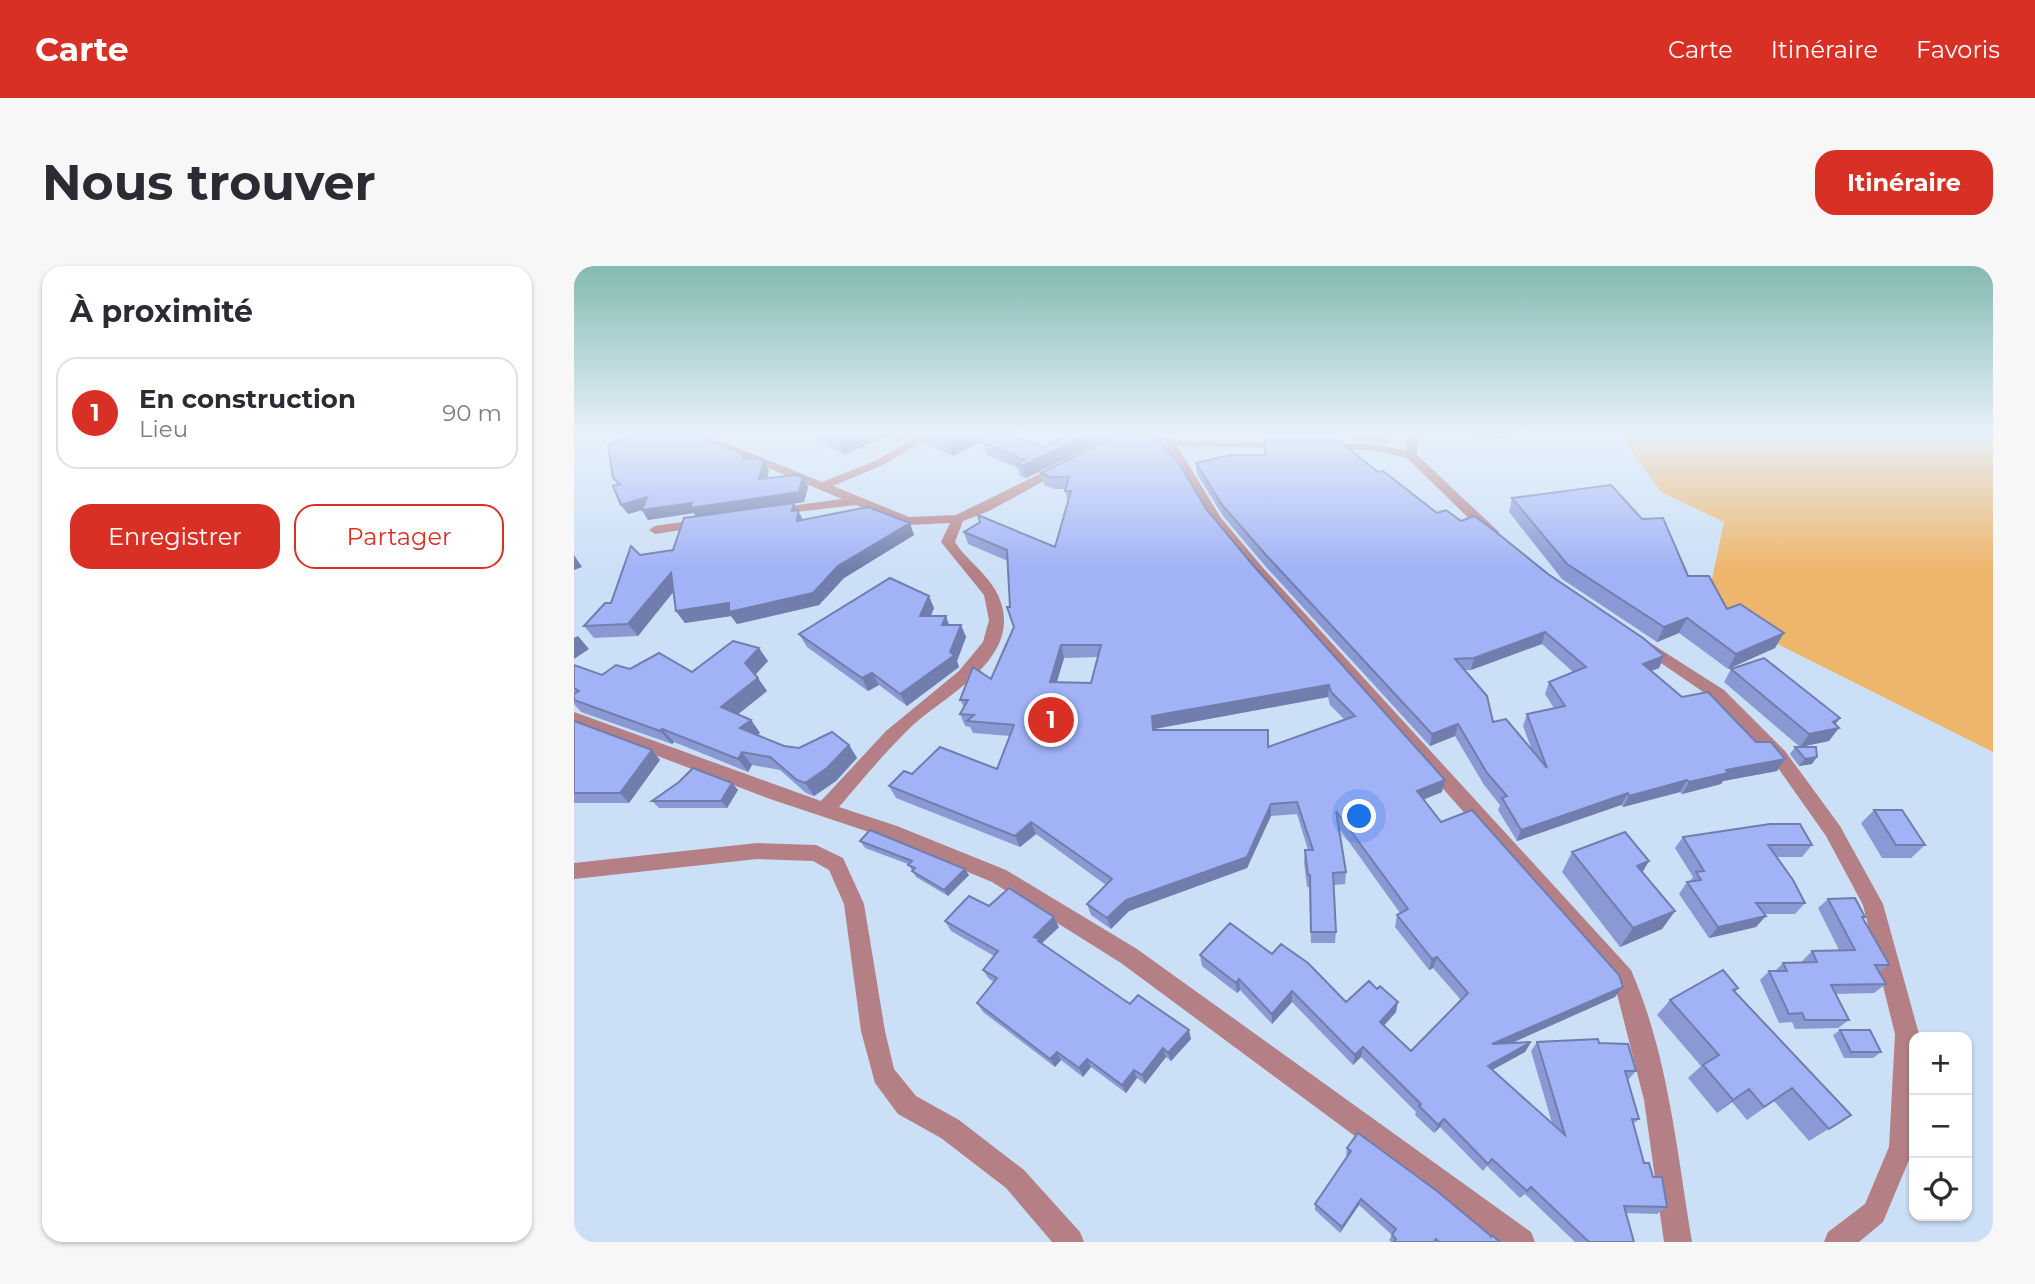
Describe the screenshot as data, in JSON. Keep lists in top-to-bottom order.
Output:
{
  "page": {
    "header": "Carte",
    "nav": ["Carte", "Itinéraire", "Favoris"],
    "buttons": [
      "Itinéraire",
      ["Enregistrer", "Partager"]
    ],
    "title": "Nous trouver",
    "heading": "À proximité",
    "list": [
      {
        "mark": "1",
        "name": "En construction",
        "note": "Lieu",
        "value": "90 m"
      }
    ],
    "pins": "1",
    "map_buttons": ["+", "−"]
  }
}
